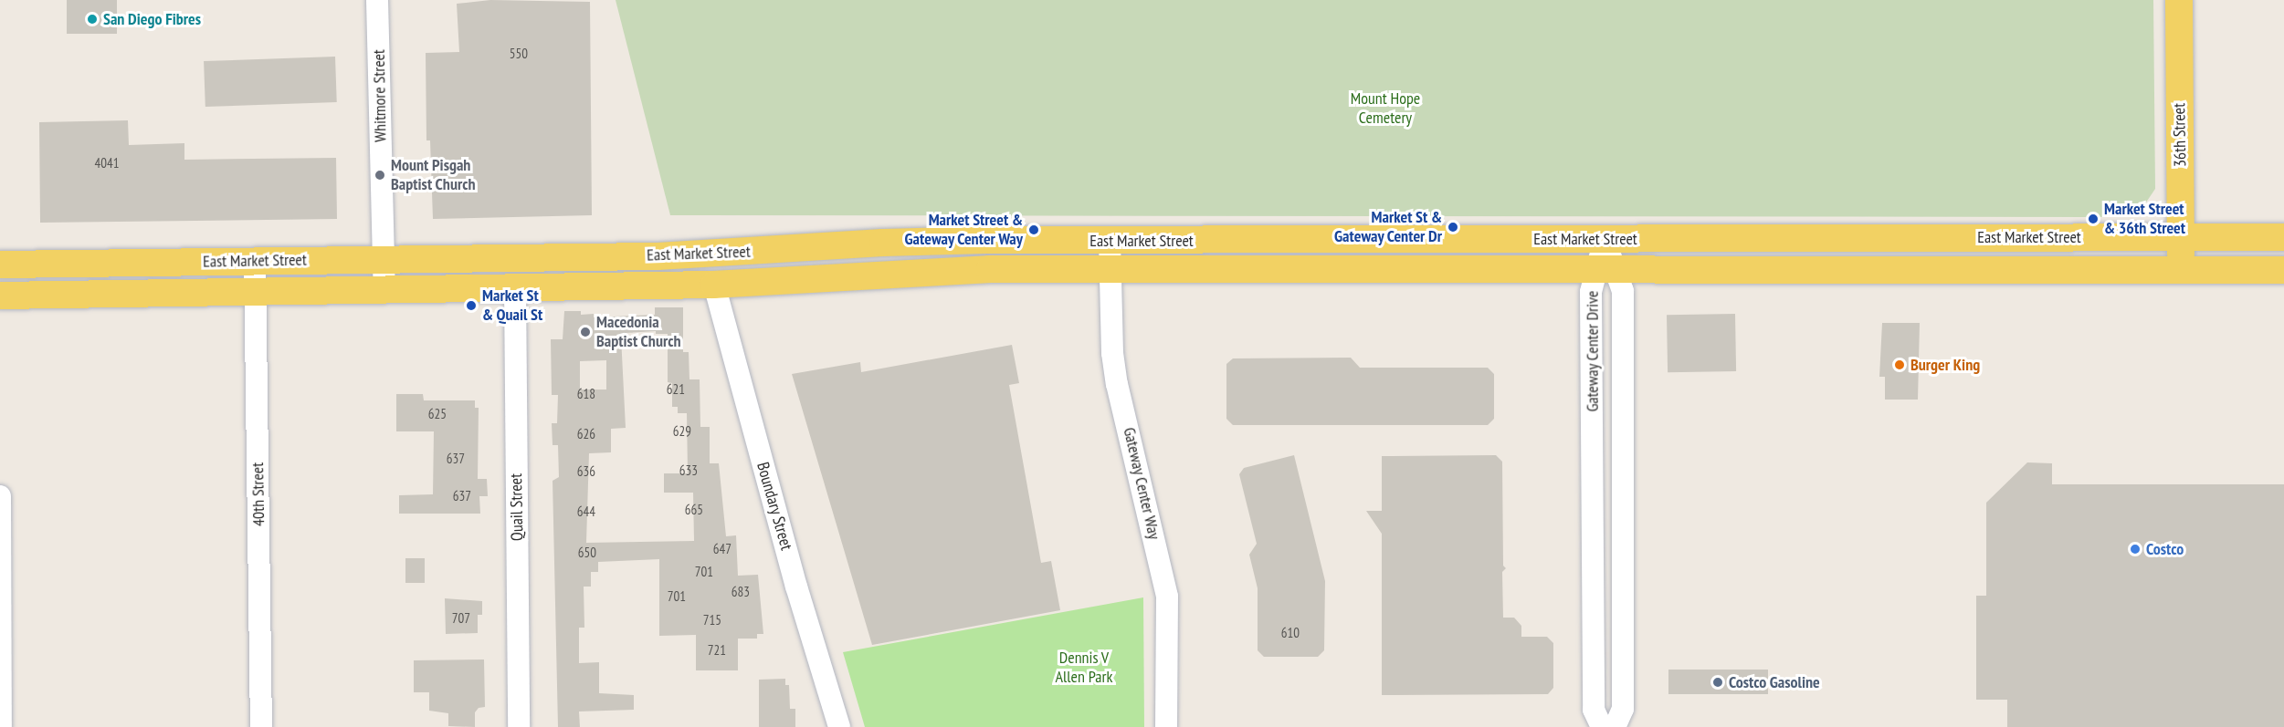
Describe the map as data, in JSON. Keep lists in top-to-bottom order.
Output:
{
  "streets": {
    "main road": ["36th Street", "East Market Street"],
    "street": [
      "Whitmore Street",
      "Gateway Center Drive",
      "Gateway Center Way",
      "40th Street",
      "Boundary Street",
      "Quail Street"
    ]
  },
  "crossings": [
    ["Whitmore Street", "East Market Street"],
    ["36th Street", "East Market Street"],
    ["East Market Street", "Gateway Center Drive"],
    ["East Market Street", "Gateway Center Way"],
    ["East Market Street", "40th Street"],
    ["East Market Street", "Boundary Street"],
    ["East Market Street", "Quail Street"]
  ],
  "parks": ["Mount Hope Cemetery", "Dennis V Allen Park"],
  "places": [
    "San Diego Fibres",
    "Mount Pisgah Baptist Church",
    "Market Street & 36th Street",
    "Market St & Gateway Center Dr",
    "Market Street & Gateway Center Way",
    "Market St & Quail St",
    "Macedonia Baptist Church",
    "Burger King",
    "Costco",
    "Costco Gasoline"
  ],
  "house_numbers": [
    "550",
    "4041",
    "621",
    "618",
    "625",
    "629",
    "626",
    "637",
    "633",
    "636",
    "637",
    "665",
    "644",
    "647",
    "650",
    "701",
    "683",
    "701",
    "707",
    "715",
    "610",
    "721"
  ]
}
